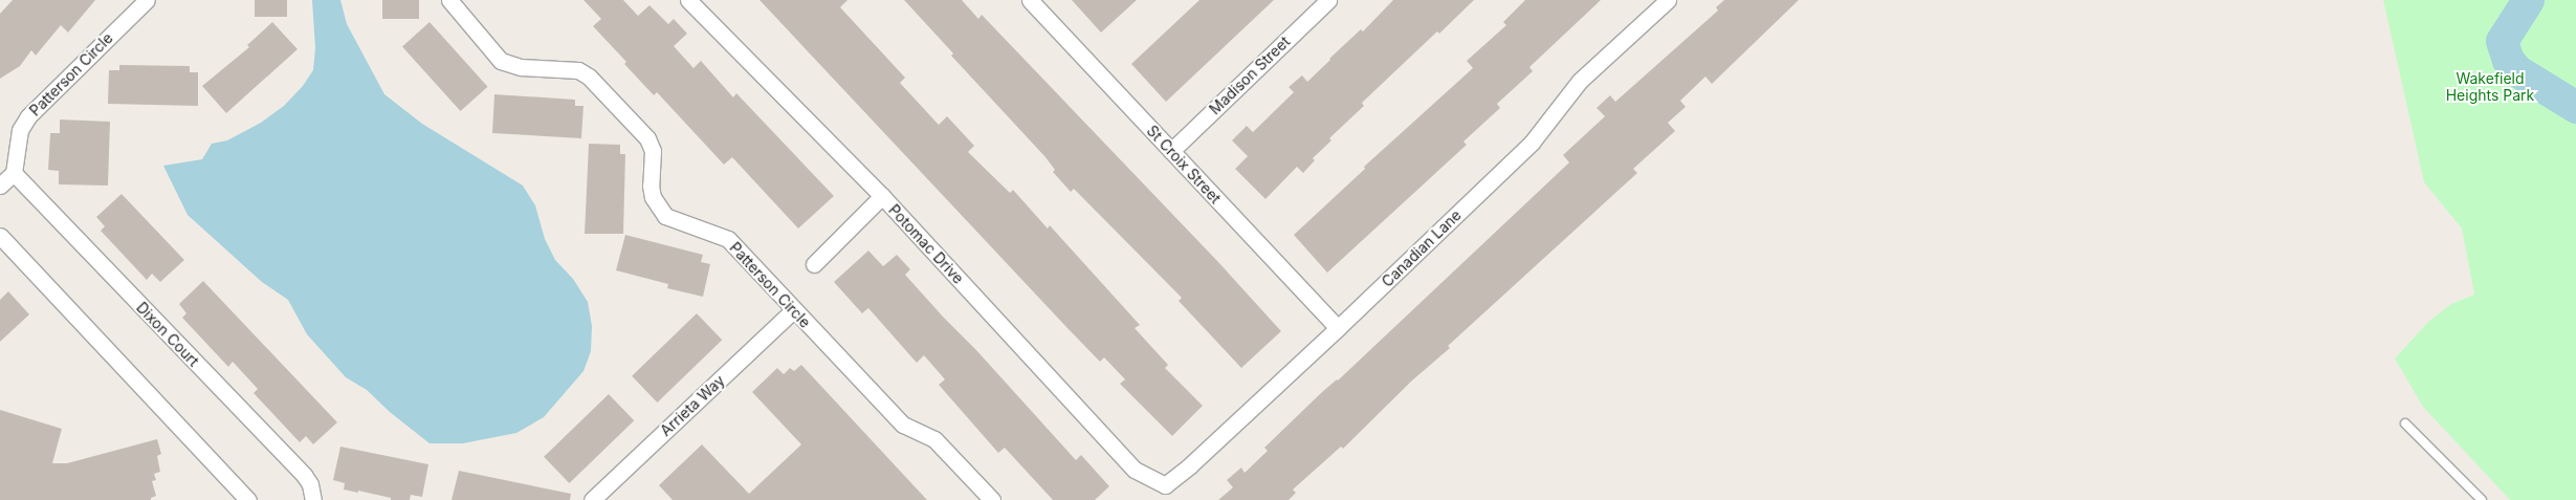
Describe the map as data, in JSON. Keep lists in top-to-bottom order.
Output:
{
  "streets": {
    "street": [
      "Patterson Circle",
      "Madison Street",
      "St Croix Street",
      "Potomac Drive",
      "Canadian Lane",
      "Dixon Court",
      "Arrieta Way"
    ]
  },
  "crossings": [
    ["Patterson Circle", "Dixon Court"],
    ["Patterson Circle", "Arrieta Way"],
    ["Madison Street", "St Croix Street"],
    ["St Croix Street", "Canadian Lane"],
    ["Potomac Drive", "Canadian Lane"]
  ],
  "parks": ["Wakefield Heights Park"]
}
